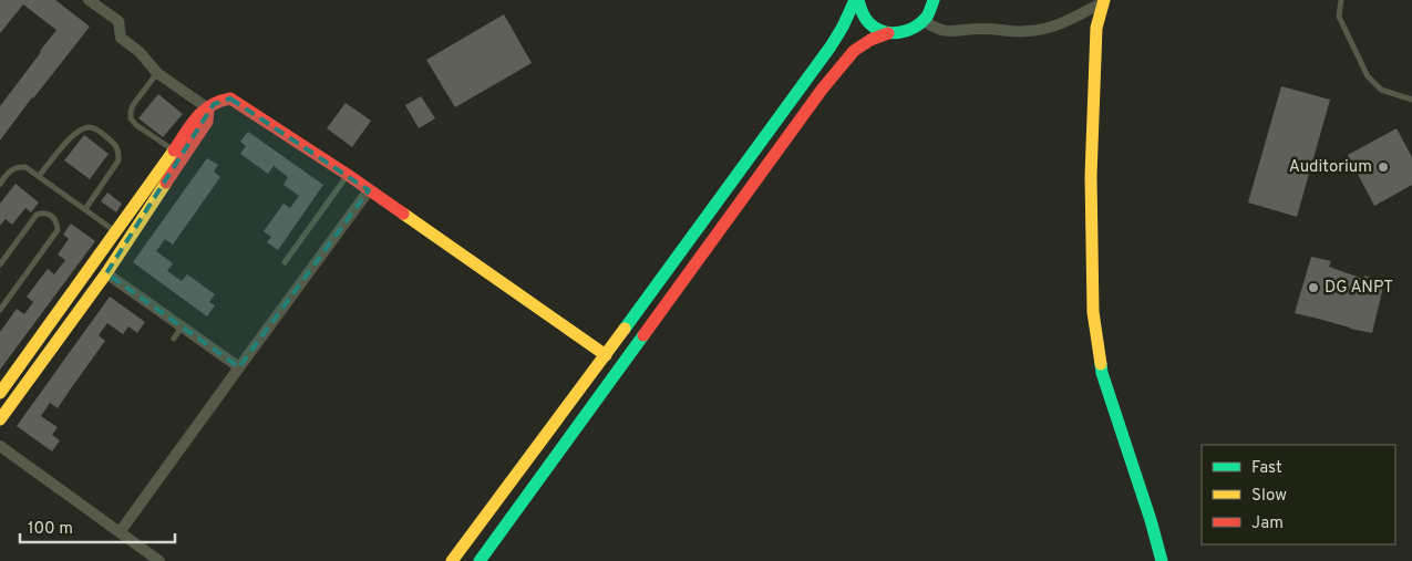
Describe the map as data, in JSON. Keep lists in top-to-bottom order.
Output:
{
  "places": ["Auditorium", "DG ANPT"],
  "legend": ["Fast", "Slow", "Jam"],
  "scale_bar": "100 m"
}
